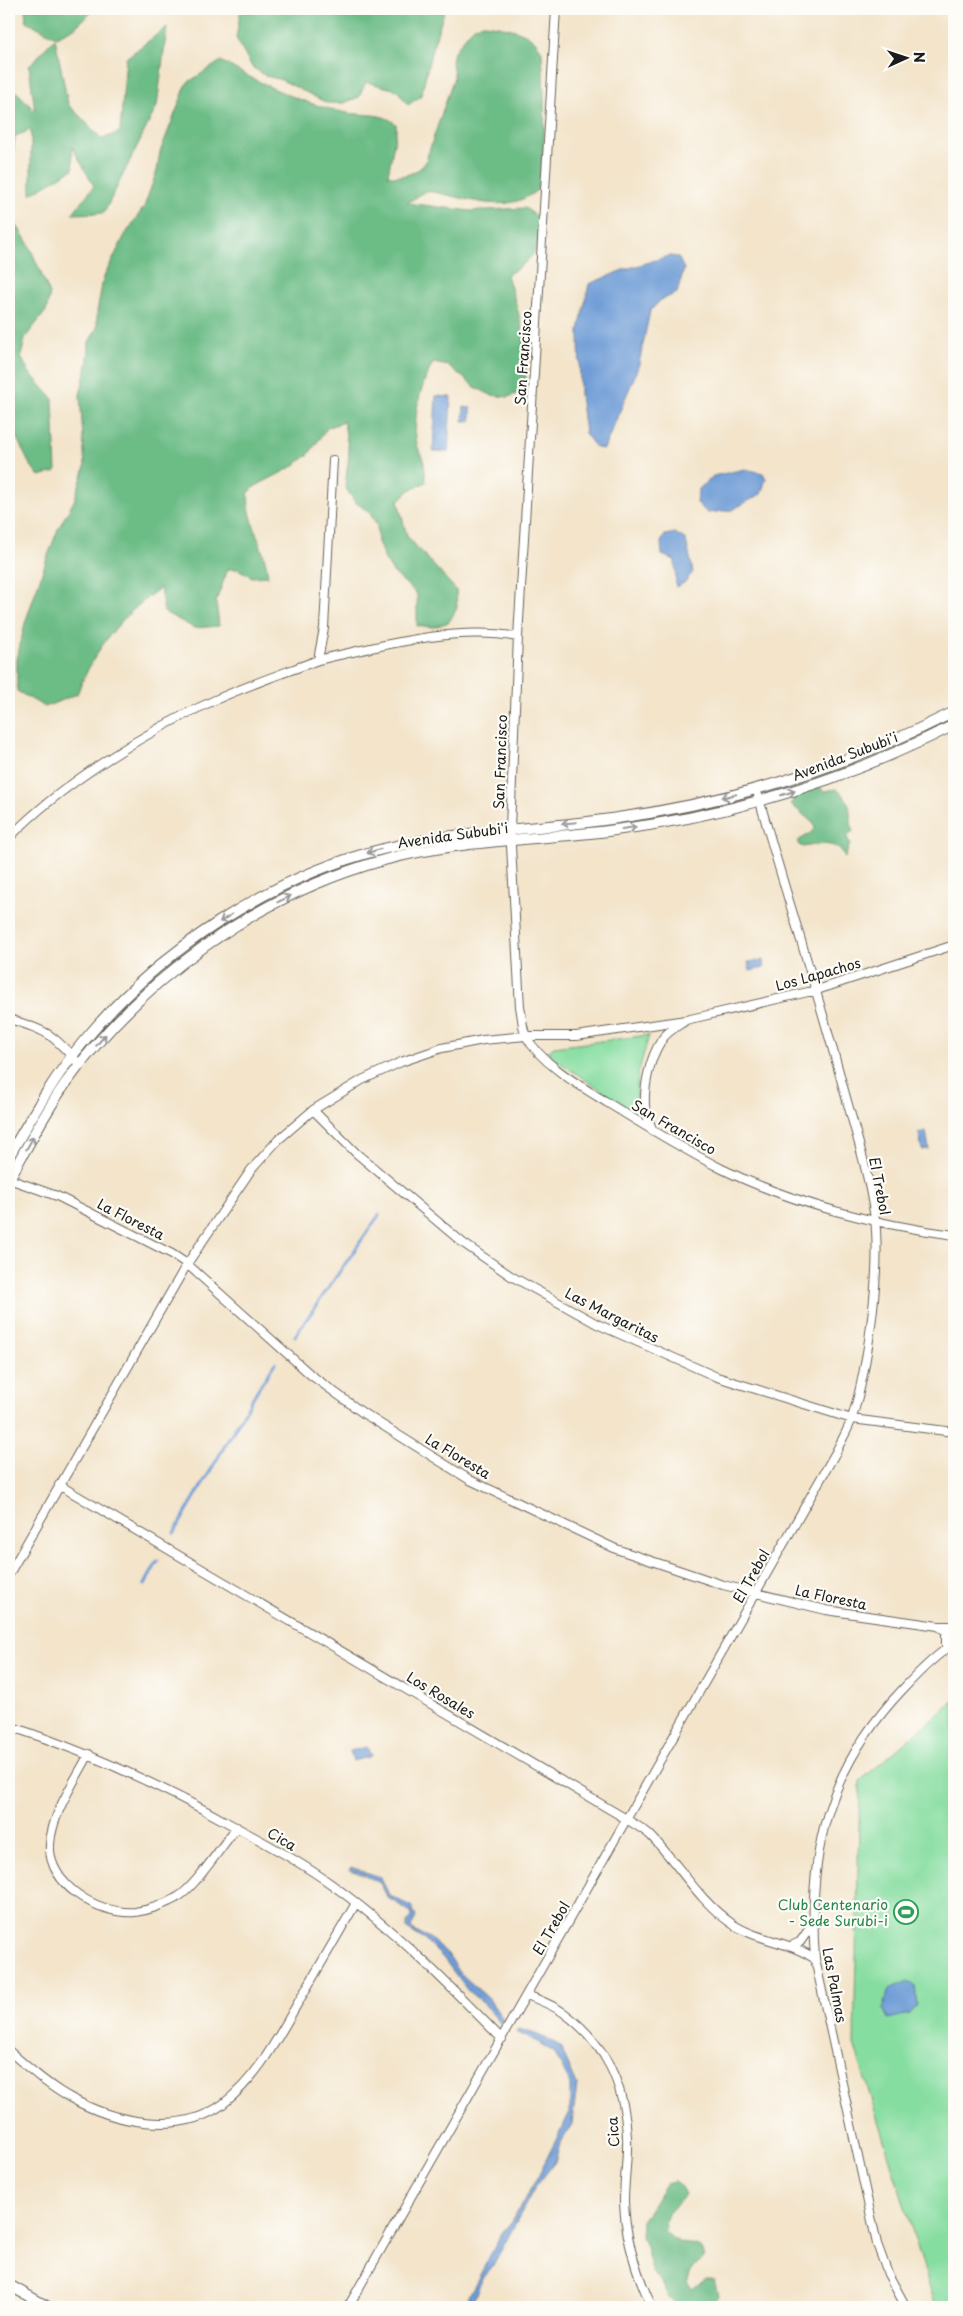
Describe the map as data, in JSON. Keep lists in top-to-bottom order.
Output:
{
  "streets": {
    "street": [
      "San Francisco",
      "Avenida Sububi'i",
      "Los Lapachos",
      "El Trebol",
      "La Floresta",
      "Las Margaritas",
      "Los Rosales",
      "Cica",
      "Las Palmas"
    ]
  },
  "crossings": [
    ["San Francisco", "Avenida Sububi'i"],
    ["San Francisco", "Los Lapachos"],
    ["San Francisco", "El Trebol"],
    ["Avenida Sububi'i", "El Trebol"],
    ["Avenida Sububi'i", "La Floresta"],
    ["Los Lapachos", "El Trebol"],
    ["Los Lapachos", "La Floresta"],
    ["Los Lapachos", "Las Margaritas"],
    ["Los Lapachos", "Los Rosales"],
    ["El Trebol", "La Floresta"],
    ["El Trebol", "Las Margaritas"],
    ["El Trebol", "Los Rosales"],
    ["El Trebol", "Cica"],
    ["Los Rosales", "Las Palmas"]
  ],
  "places": {
    "sports": ["Club Centenario - Sede Surubi-i"]
  },
  "north": "right"
}
